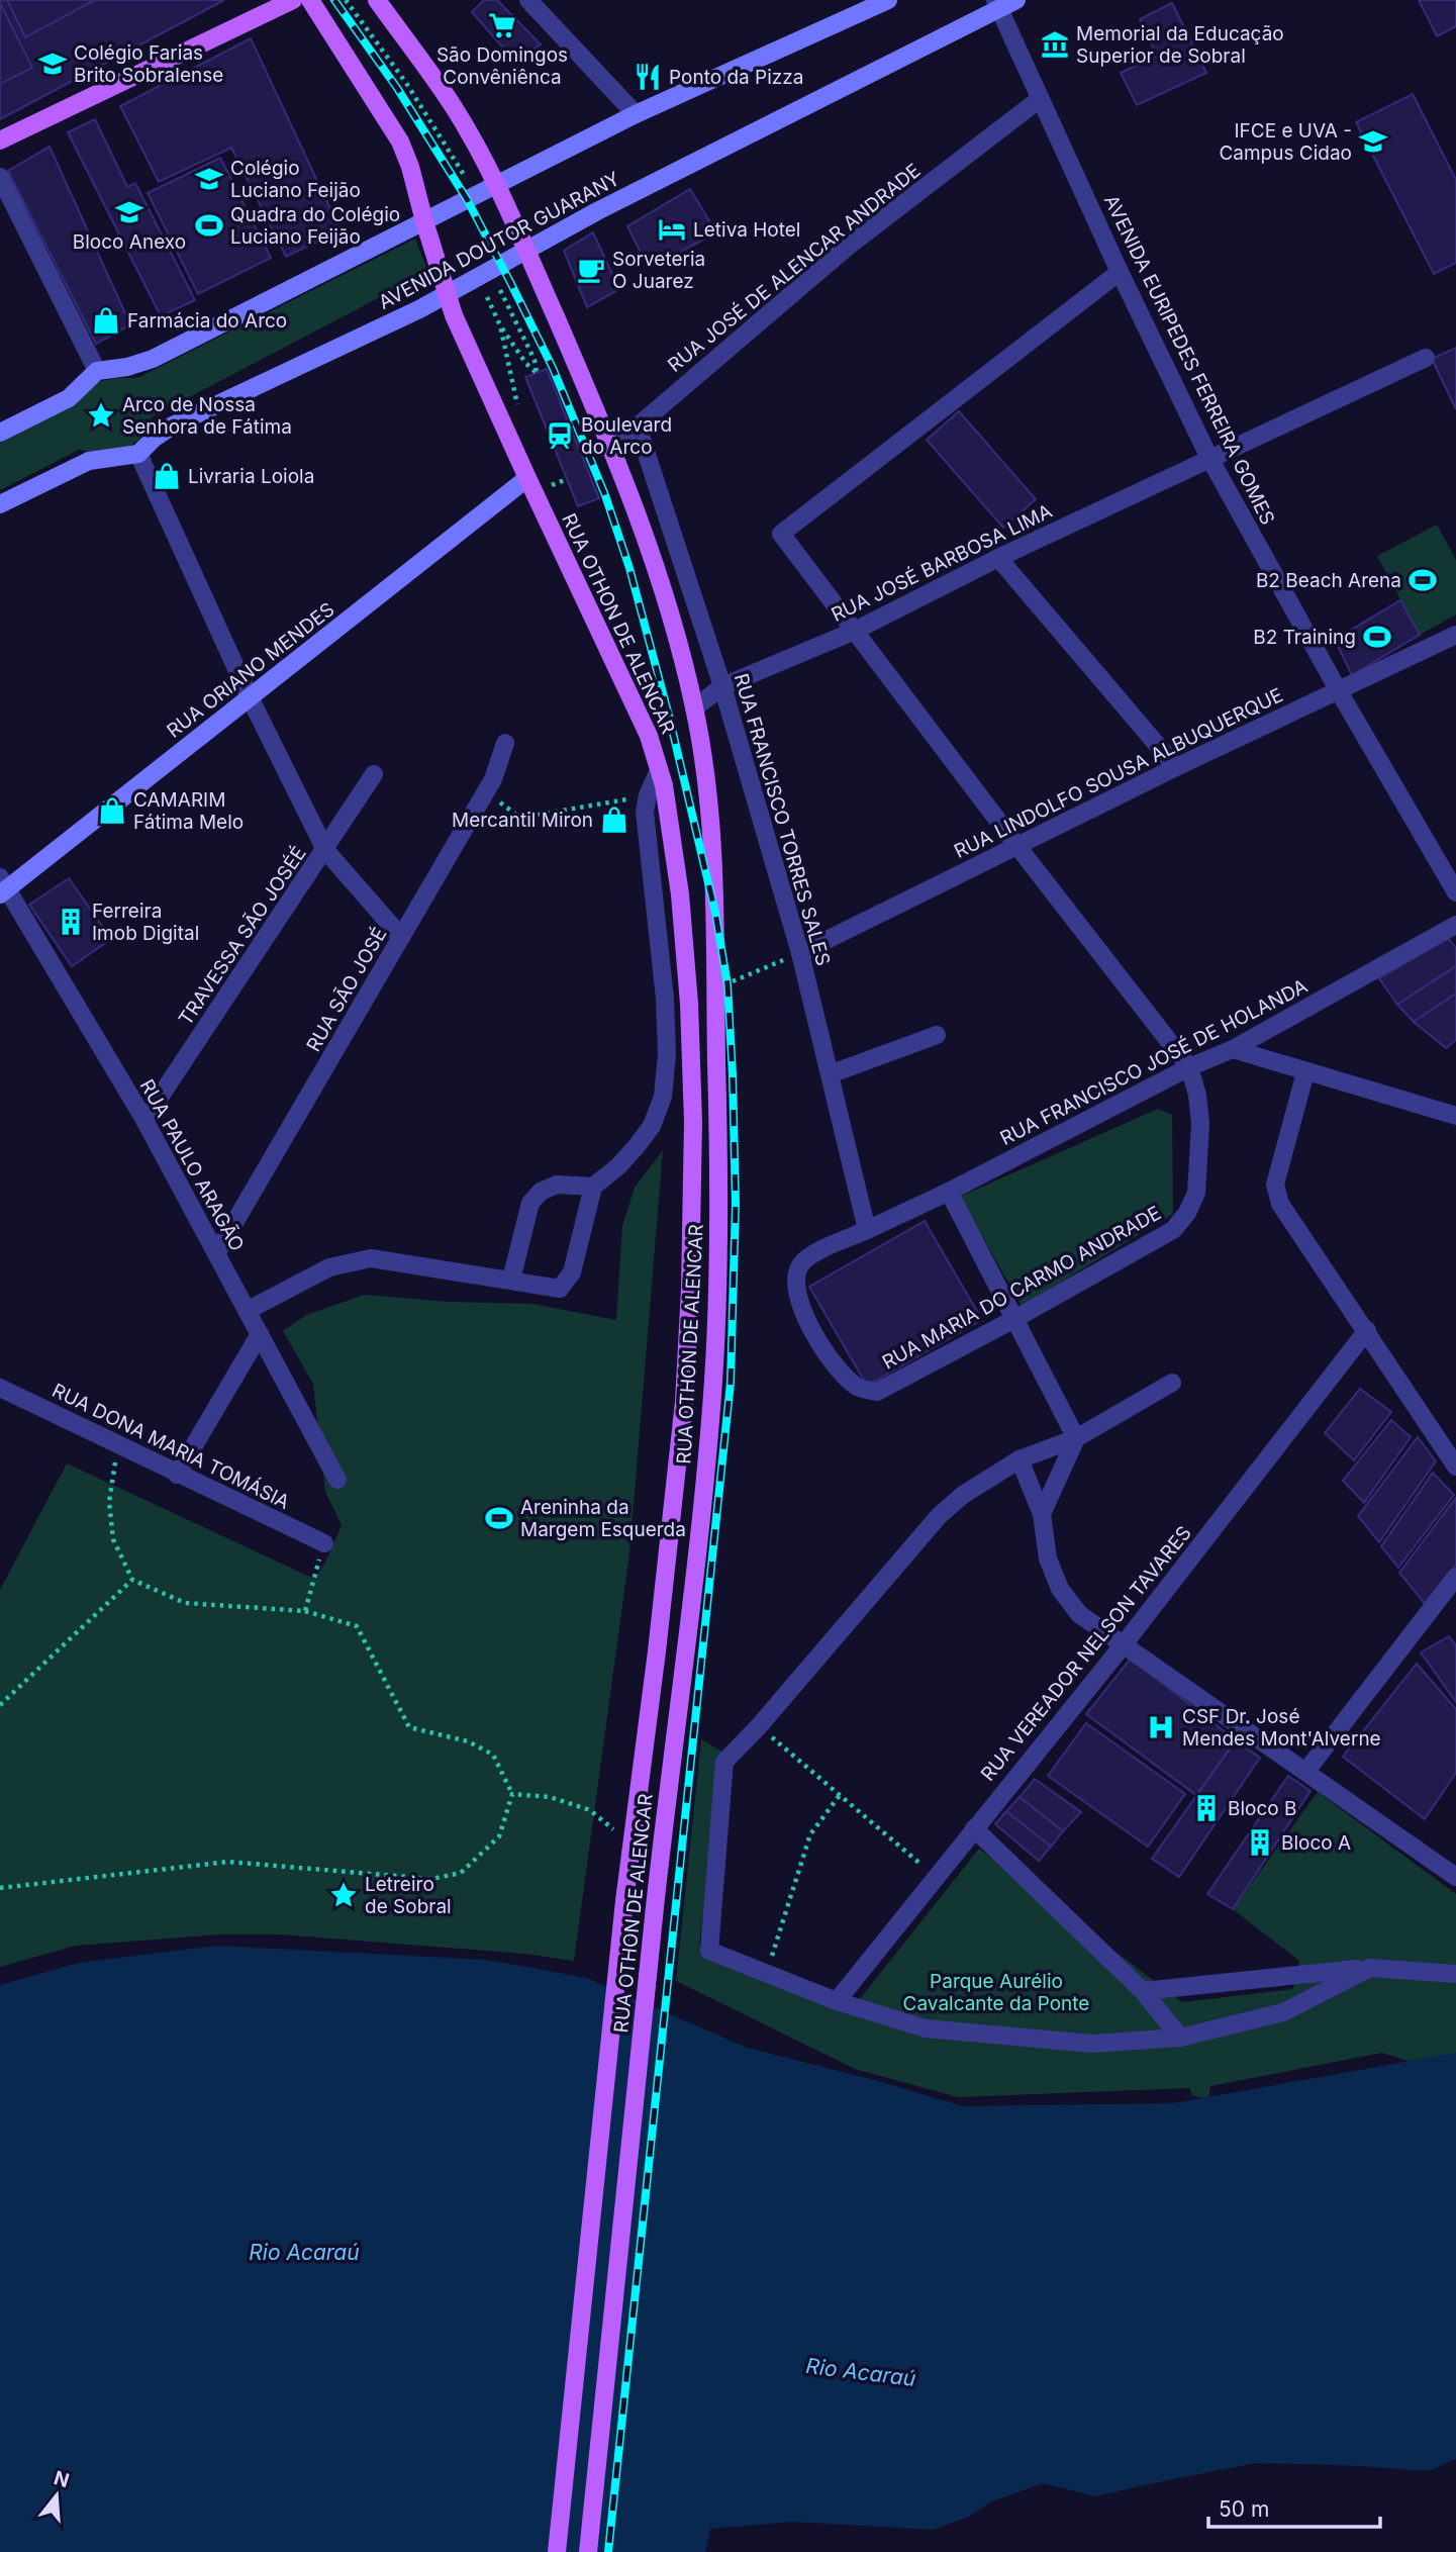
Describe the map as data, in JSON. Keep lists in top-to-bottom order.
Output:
{
  "streets": {
    "main road": ["AVENIDA DOUTOR GUARANY", "RUA OTHON DE ALENCAR", "RUA ORIANO MENDES"],
    "street": [
      "RUA JOSÉ DE ALENCAR ANDRADE",
      "AVENIDA EURIPEDES FERREIRA GOMES",
      "RUA JOSÉ BARBOSA LIMA",
      "RUA LINDOLFO SOUSA ALBUQUERQUE",
      "RUA FRANCISCO TORRES SALES",
      "TRAVESSA SÃO JOSÉÉ",
      "RUA SÃO JOSÉ",
      "RUA FRANCISCO JOSÉ DE HOLANDA",
      "RUA PAULO ARAGÃO",
      "RUA MARIA DO CARMO ANDRADE",
      "RUA DONA MARIA TOMÁSIA",
      "RUA VEREADOR NELSON TAVARES"
    ]
  },
  "crossings": [
    ["AVENIDA DOUTOR GUARANY", "AVENIDA EURIPEDES FERREIRA GOMES"],
    ["AVENIDA DOUTOR GUARANY", "RUA OTHON DE ALENCAR"],
    ["RUA JOSÉ DE ALENCAR ANDRADE", "AVENIDA EURIPEDES FERREIRA GOMES"],
    ["RUA JOSÉ DE ALENCAR ANDRADE", "RUA OTHON DE ALENCAR"],
    ["RUA JOSÉ DE ALENCAR ANDRADE", "RUA FRANCISCO TORRES SALES"],
    ["AVENIDA EURIPEDES FERREIRA GOMES", "RUA JOSÉ BARBOSA LIMA"],
    ["AVENIDA EURIPEDES FERREIRA GOMES", "RUA LINDOLFO SOUSA ALBUQUERQUE"],
    ["RUA JOSÉ BARBOSA LIMA", "RUA OTHON DE ALENCAR"],
    ["RUA JOSÉ BARBOSA LIMA", "RUA FRANCISCO TORRES SALES"],
    ["RUA OTHON DE ALENCAR", "RUA ORIANO MENDES"],
    ["RUA ORIANO MENDES", "RUA PAULO ARAGÃO"],
    ["RUA LINDOLFO SOUSA ALBUQUERQUE", "RUA FRANCISCO TORRES SALES"],
    ["RUA FRANCISCO TORRES SALES", "RUA FRANCISCO JOSÉ DE HOLANDA"],
    ["RUA FRANCISCO TORRES SALES", "RUA MARIA DO CARMO ANDRADE"],
    ["TRAVESSA SÃO JOSÉÉ", "RUA PAULO ARAGÃO"],
    ["RUA SÃO JOSÉ", "RUA PAULO ARAGÃO"],
    ["RUA FRANCISCO JOSÉ DE HOLANDA", "RUA MARIA DO CARMO ANDRADE"]
  ],
  "water": ["Rio Acaraú"],
  "parks": ["Parque Aurélio Cavalcante da Ponte"],
  "places": {
    "supermarket": ["São Domingos Convêniênca"],
    "museum": ["Memorial da Educação Superior de Sobral"],
    "school or university": [
      "Colégio Farias Brito Sobralense",
      "IFCE e UVA - Campus Cidao",
      "Colégio Luciano Feijão",
      "Bloco Anexo"
    ],
    "restaurant": ["Ponto da Pizza"],
    "sports": [
      "Quadra do Colégio Luciano Feijão",
      "B2 Beach Arena",
      "B2 Training",
      "Areninha da Margem Esquerda"
    ],
    "hotel": ["Letiva Hotel"],
    "cafe": ["Sorveteria O Juarez"],
    "shop": [
      "Farmácia do Arco",
      "Livraria Loiola",
      "CAMARIM Fátima Melo",
      "Mercantil Miron"
    ],
    "place": ["Arco de Nossa Senhora de Fátima", "Letreiro de Sobral"],
    "station": ["Boulevard do Arco"],
    "building": ["Ferreira Imob Digital", "Bloco B", "Bloco A"],
    "hospital": ["CSF Dr. José Mendes Mont'Alverne"]
  },
  "scale_bar": "50 m",
  "north": "top"
}
